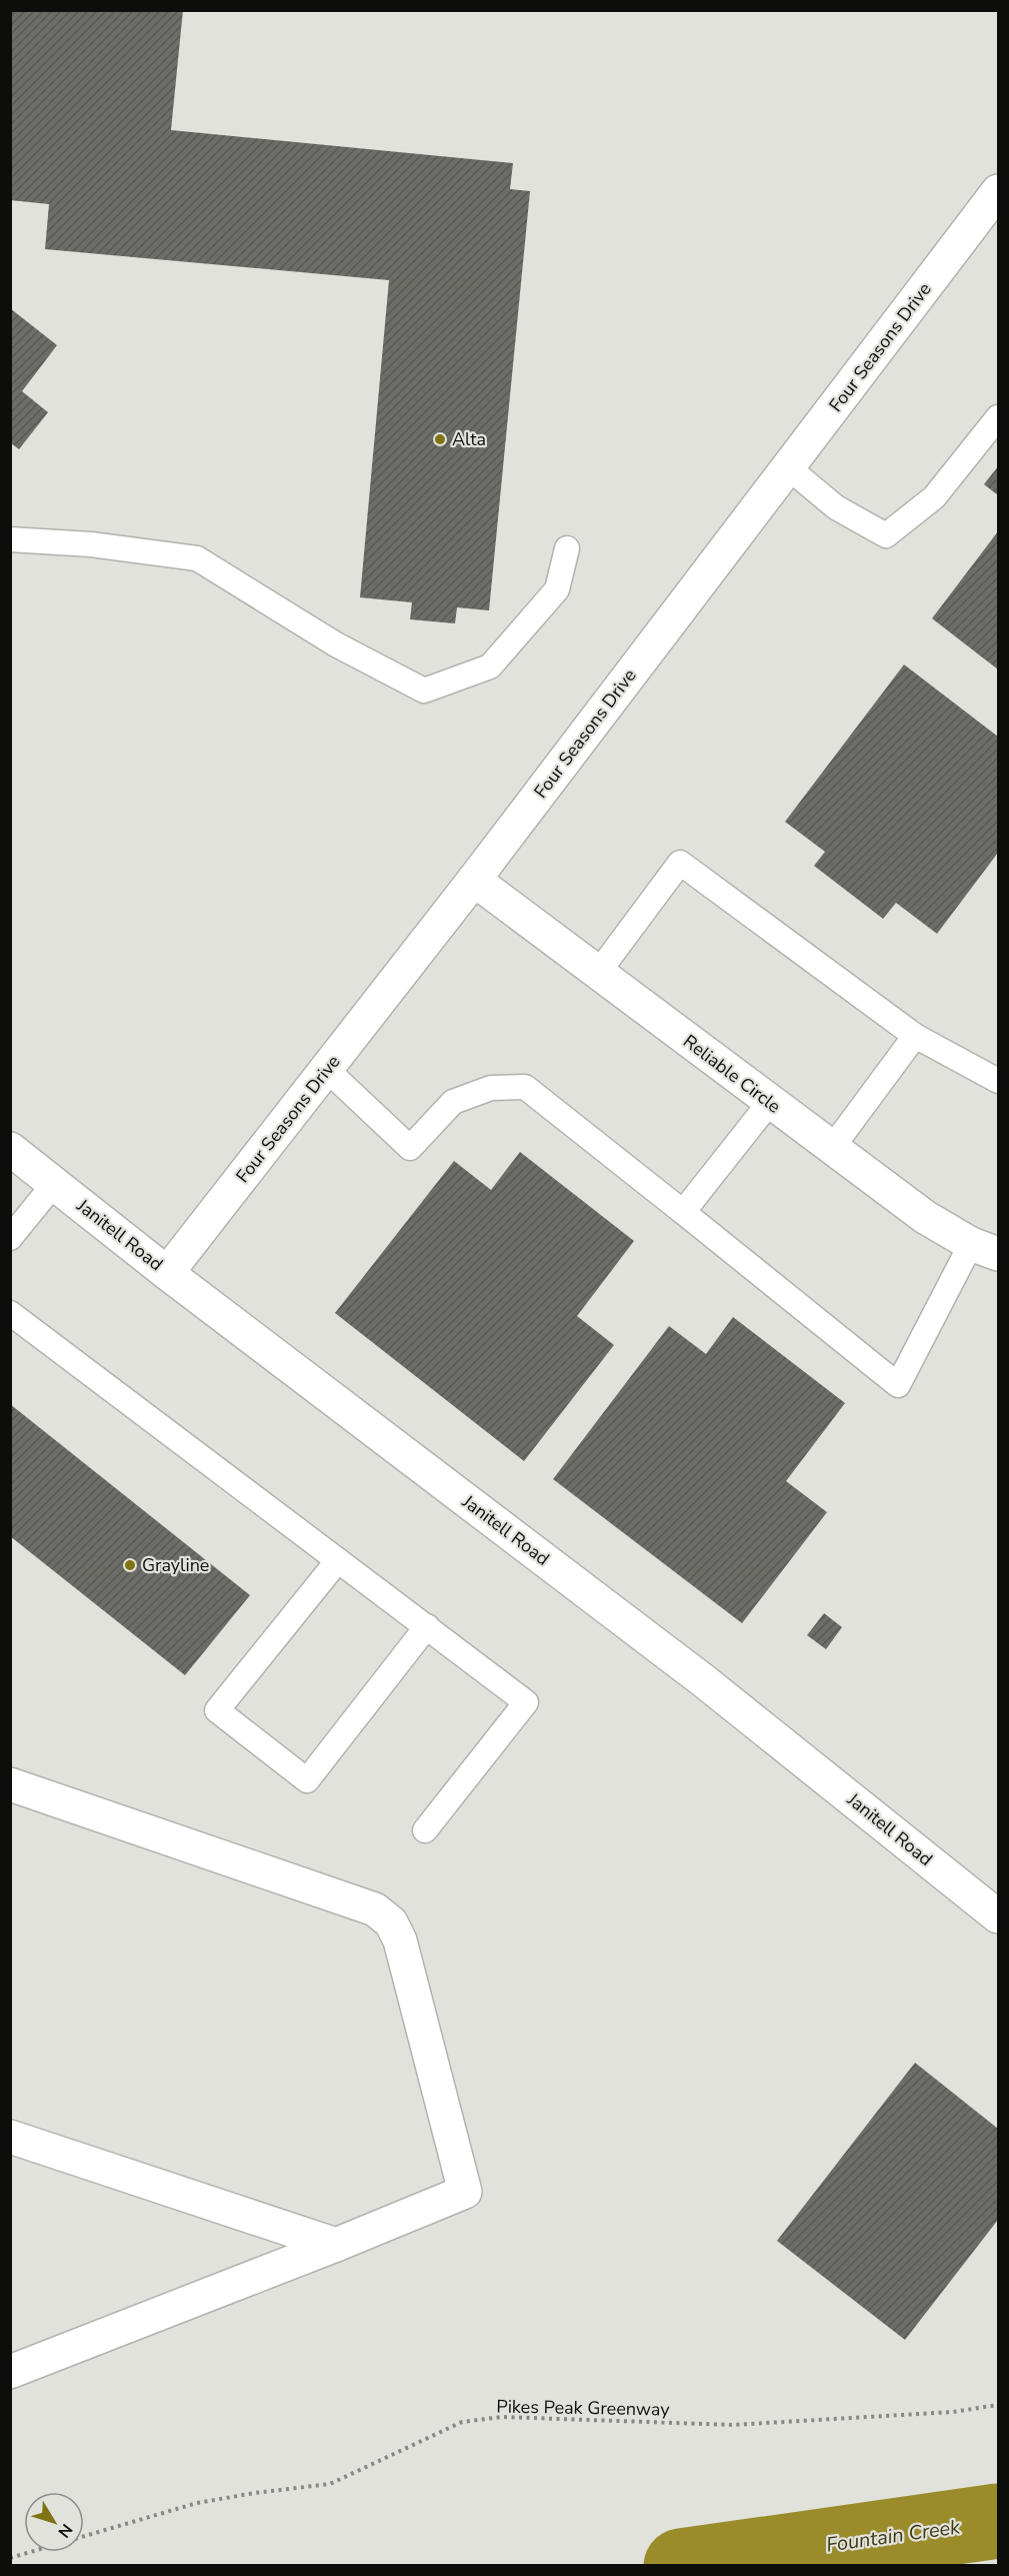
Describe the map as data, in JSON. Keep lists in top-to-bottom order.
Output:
{
  "streets": {
    "street": ["Four Seasons Drive", "Reliable Circle", "Janitell Road"],
    "path": ["Pikes Peak Greenway"]
  },
  "crossings": [
    ["Four Seasons Drive", "Reliable Circle"],
    ["Four Seasons Drive", "Janitell Road"]
  ],
  "water": ["Fountain Creek"],
  "places": ["Alta", "Grayline"],
  "north": "bottom right"
}
